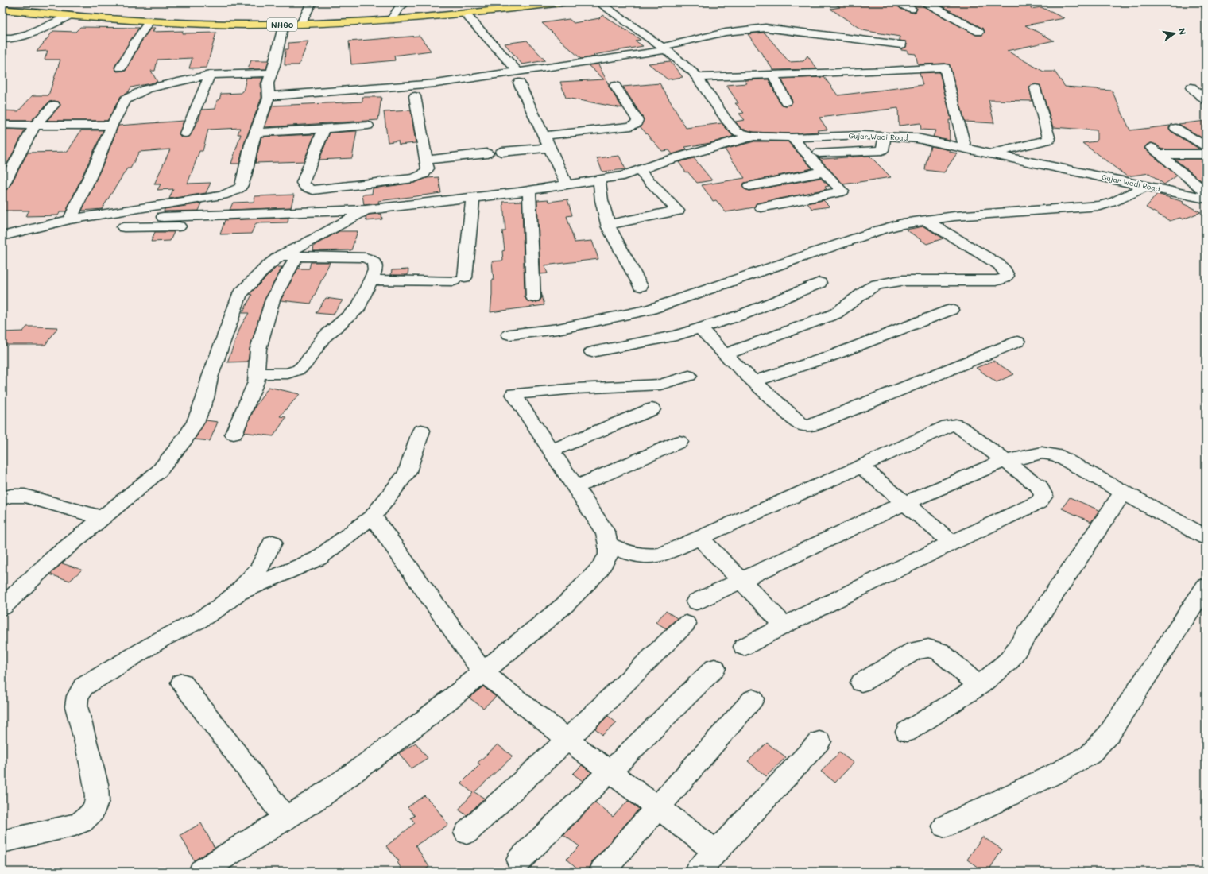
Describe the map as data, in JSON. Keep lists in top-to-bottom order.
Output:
{
  "streets": {
    "highway": ["NH60"],
    "street": ["Gujar Wadi Road"]
  },
  "north": "right"
}
